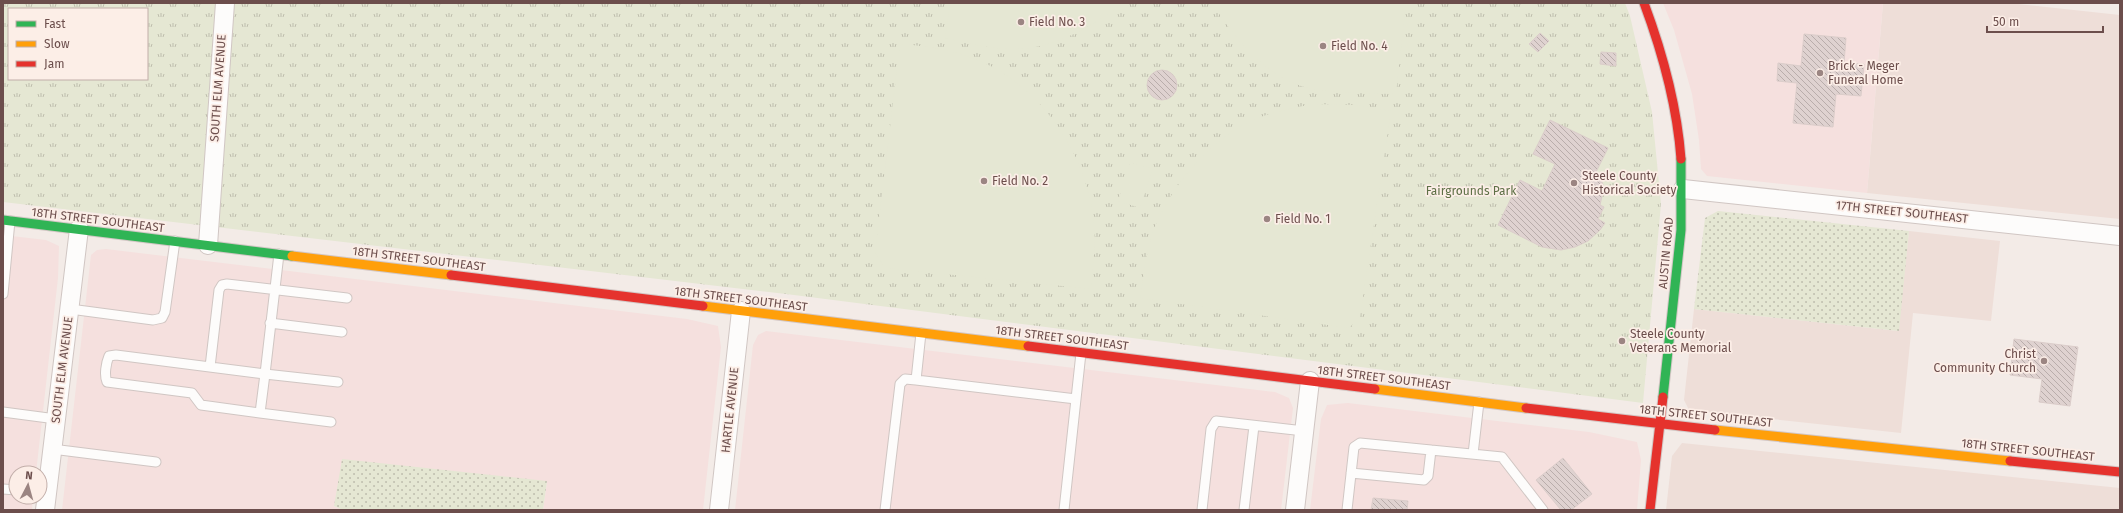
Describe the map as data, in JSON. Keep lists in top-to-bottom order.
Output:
{
  "streets": {
    "street": [
      "SOUTH ELM AVENUE",
      "17TH STREET SOUTHEAST",
      "18TH STREET SOUTHEAST",
      "AUSTIN ROAD",
      "HARTLE AVENUE"
    ]
  },
  "crossings": [
    ["SOUTH ELM AVENUE", "18TH STREET SOUTHEAST"],
    ["17TH STREET SOUTHEAST", "AUSTIN ROAD"],
    ["18TH STREET SOUTHEAST", "AUSTIN ROAD"],
    ["18TH STREET SOUTHEAST", "HARTLE AVENUE"]
  ],
  "parks": ["Fairgrounds Park"],
  "places": [
    "Field No. 3",
    "Field No. 4",
    "Brick - Meger Funeral Home",
    "Field No. 2",
    "Steele County Historical Society",
    "Field No. 1",
    "Steele County Veterans Memorial",
    "Christ Community Church"
  ],
  "legend": ["Fast", "Slow", "Jam"],
  "scale_bar": "50 m",
  "north": "top"
}
